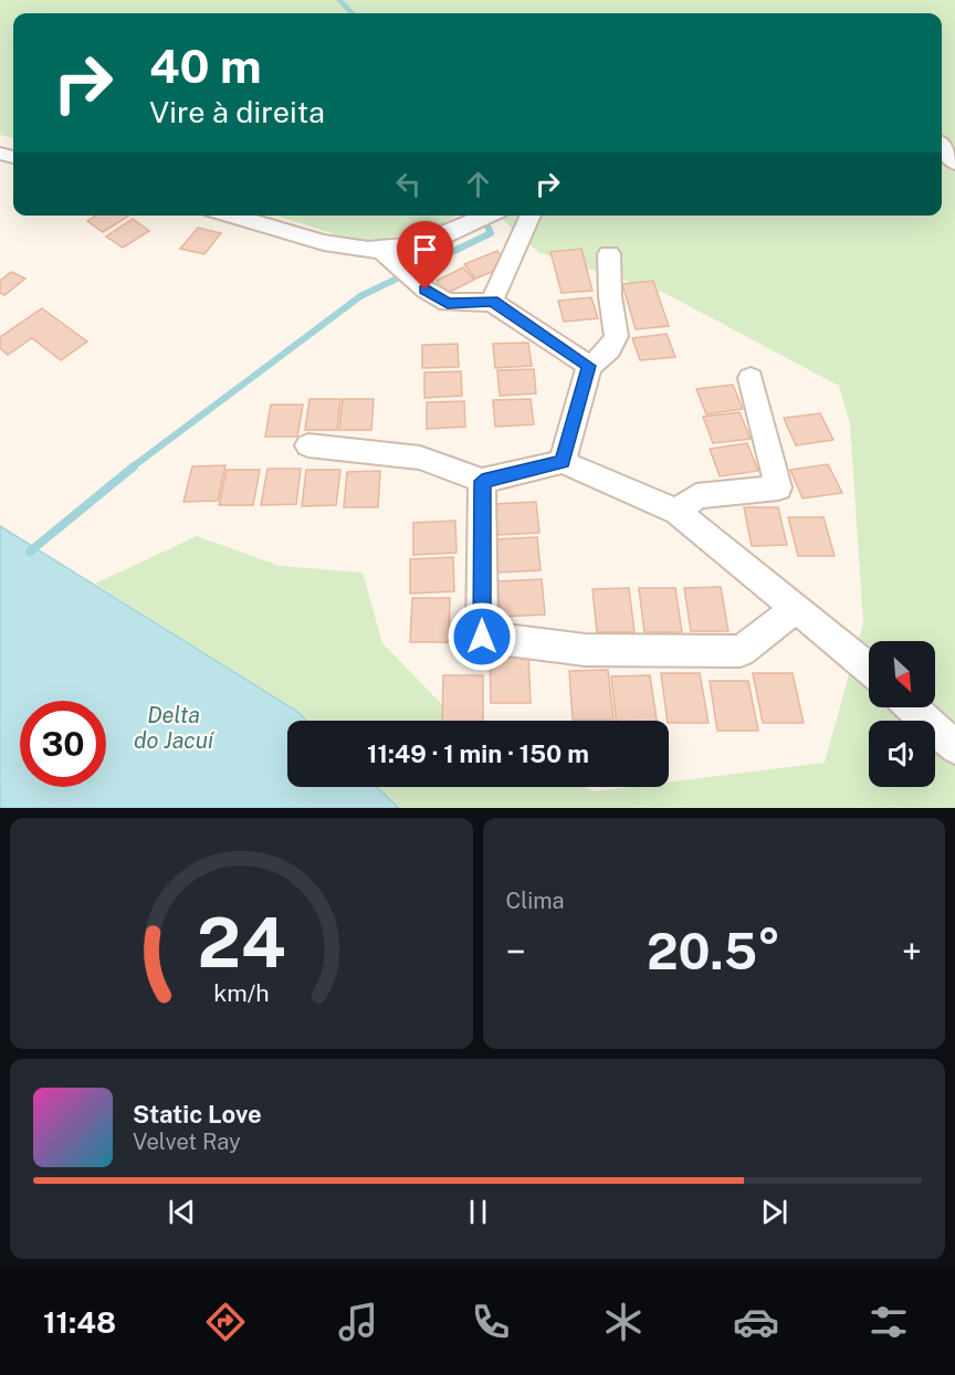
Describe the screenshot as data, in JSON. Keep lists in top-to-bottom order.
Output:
{
  "water": ["Delta do Jacuí"],
  "north": "bottom right",
  "page": {
    "turn": ["40 m", "Vire à direita"],
    "limit": "30",
    "trip": "11:49 · 1 min · 150 m",
    "tile": "Clima",
    "heat": ["−", "20.5°", "+"],
    "song": ["Static Love", "Velvet Ray"],
    "tabs": "11:48",
    "gauge": ["24", "km/h"]
  }
}
